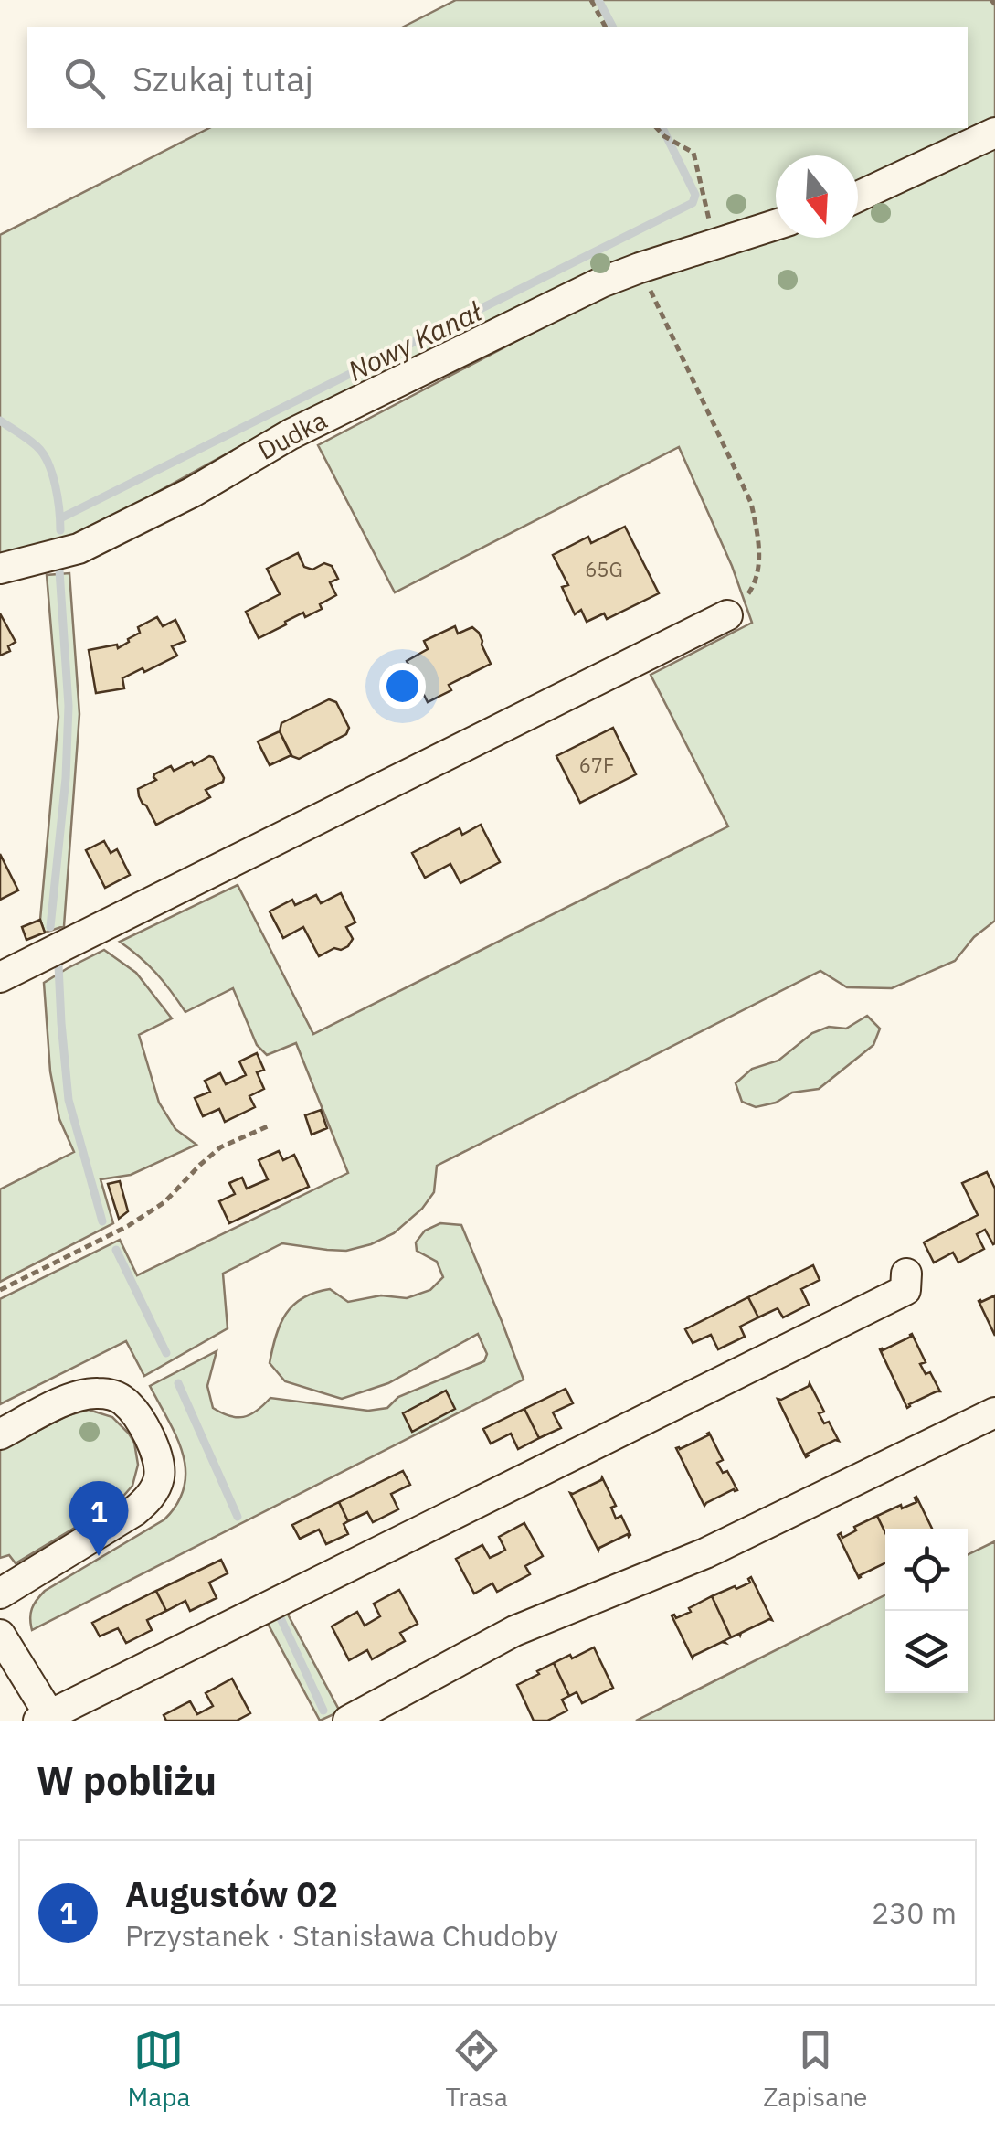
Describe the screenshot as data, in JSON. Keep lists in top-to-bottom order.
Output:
{
  "streets": {
    "street": ["Dudka"]
  },
  "water": ["Nowy Kanał"],
  "house_numbers": ["65G", "67F"],
  "north": "bottom",
  "page": {
    "search": "Szukaj tutaj",
    "pins": "1",
    "heading": "W pobliżu",
    "list": [
      {
        "mark": "1",
        "name": "Augustów 02",
        "note": "Przystanek · Stanisława Chudoby",
        "value": "230 m"
      }
    ],
    "nav": ["Mapa", "Trasa", "Zapisane"]
  }
}
